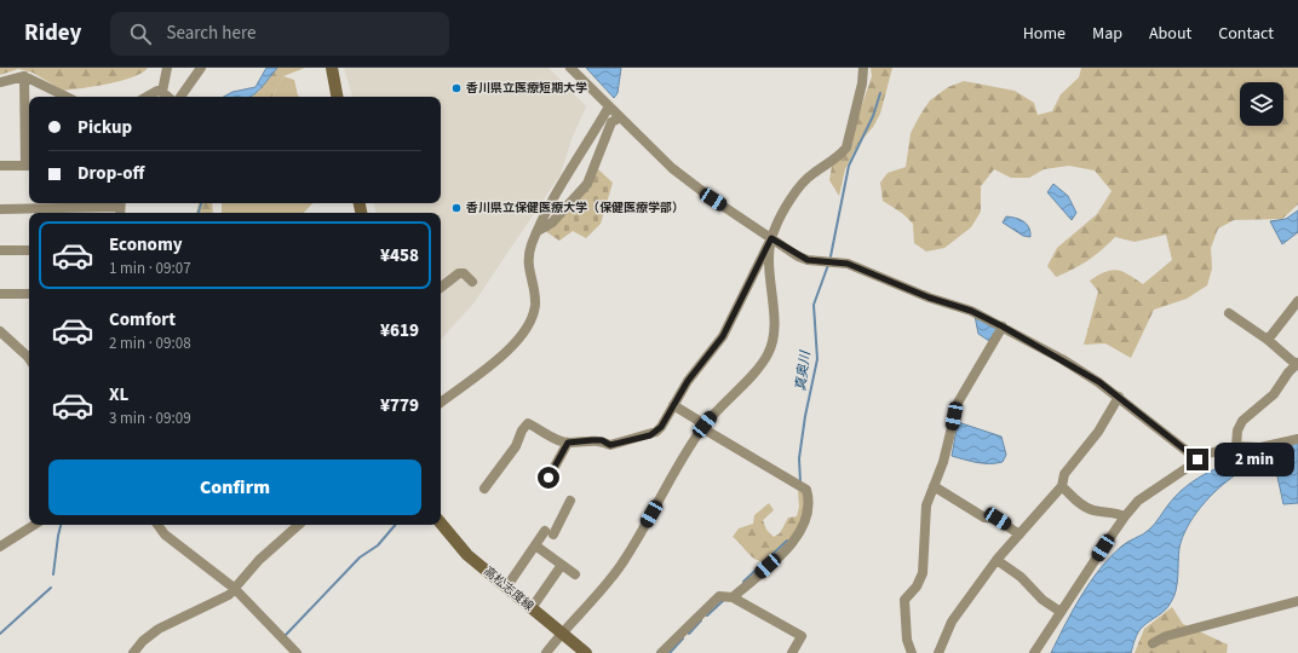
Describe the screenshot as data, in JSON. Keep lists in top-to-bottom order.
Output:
{
  "streets": {
    "main road": ["高松志度線"]
  },
  "water": ["真奥川"],
  "places": ["香川県立医療短期大学", "香川県立保健医療大学（保健医療学部）"],
  "page": {
    "header": "Ridey",
    "search": "Search here",
    "nav": [
      "Home",
      "Map",
      "About",
      "Contact"
    ],
    "banner": ["Pickup", "Drop-off"],
    "list": [
      {
        "name": "Economy",
        "note": "1 min · 09:07",
        "value": "¥458"
      },
      {
        "name": "Comfort",
        "note": "2 min · 09:08",
        "value": "¥619"
      },
      {
        "name": "XL",
        "note": "3 min · 09:09",
        "value": "¥779"
      }
    ],
    "bubble": "2 min",
    "buttons": "Confirm"
  }
}
